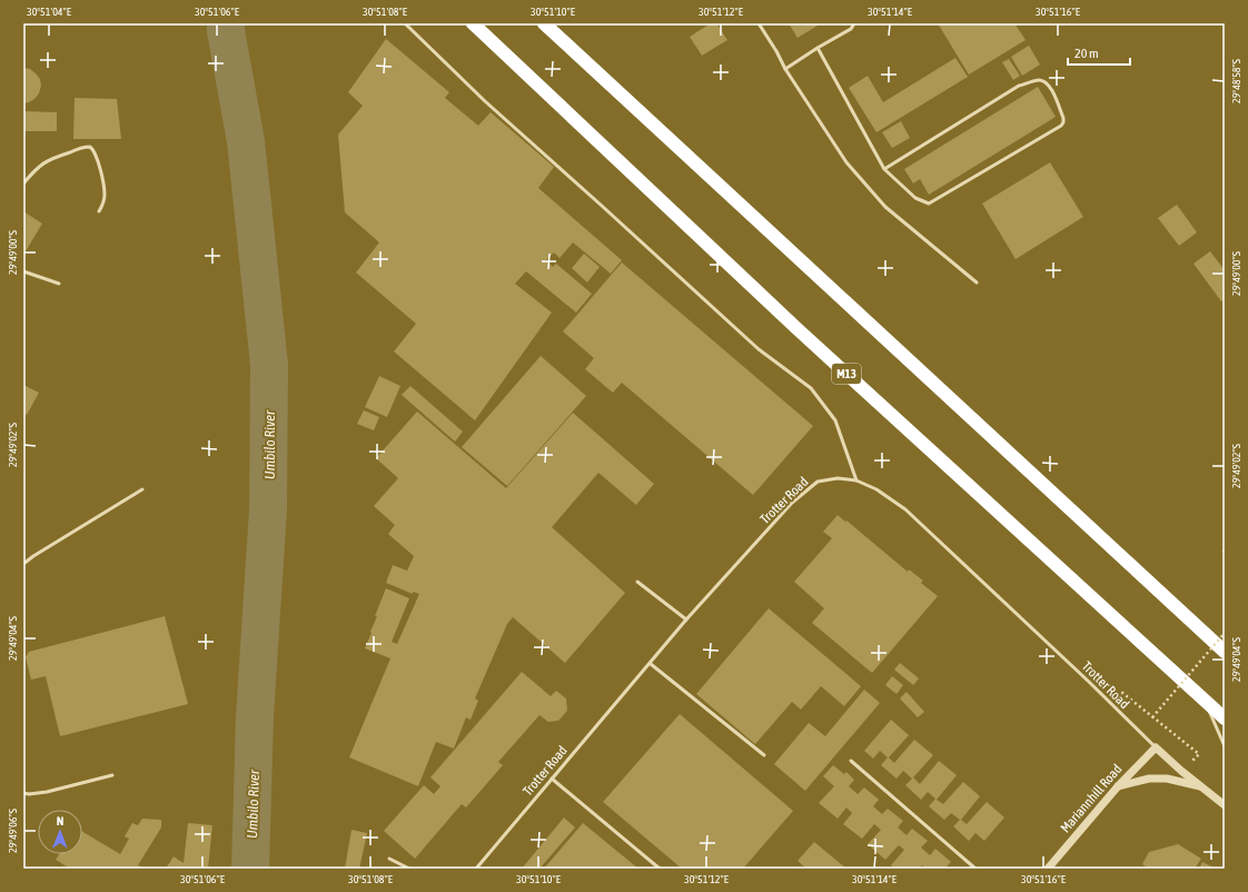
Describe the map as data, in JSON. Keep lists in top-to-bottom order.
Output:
{
  "streets": {
    "highway": ["M13"],
    "street": ["Mariannhill Road"],
    "lane": ["Trotter Road"]
  },
  "crossings": [
    ["Trotter Road", "Mariannhill Road"]
  ],
  "water": ["Umbilo River"],
  "scale_bar": "20 m",
  "north": "top",
  "coordinates": [
    "30°51'04\"E",
    "30°51'06\"E",
    "30°51'08\"E",
    "30°51'10\"E",
    "30°51'12\"E",
    "30°51'14\"E",
    "30°51'16\"E",
    "29°48'58\"S",
    "29°49'00\"S",
    "29°49'02\"S",
    "29°49'04\"S",
    "29°49'06\"S"
  ]
}
